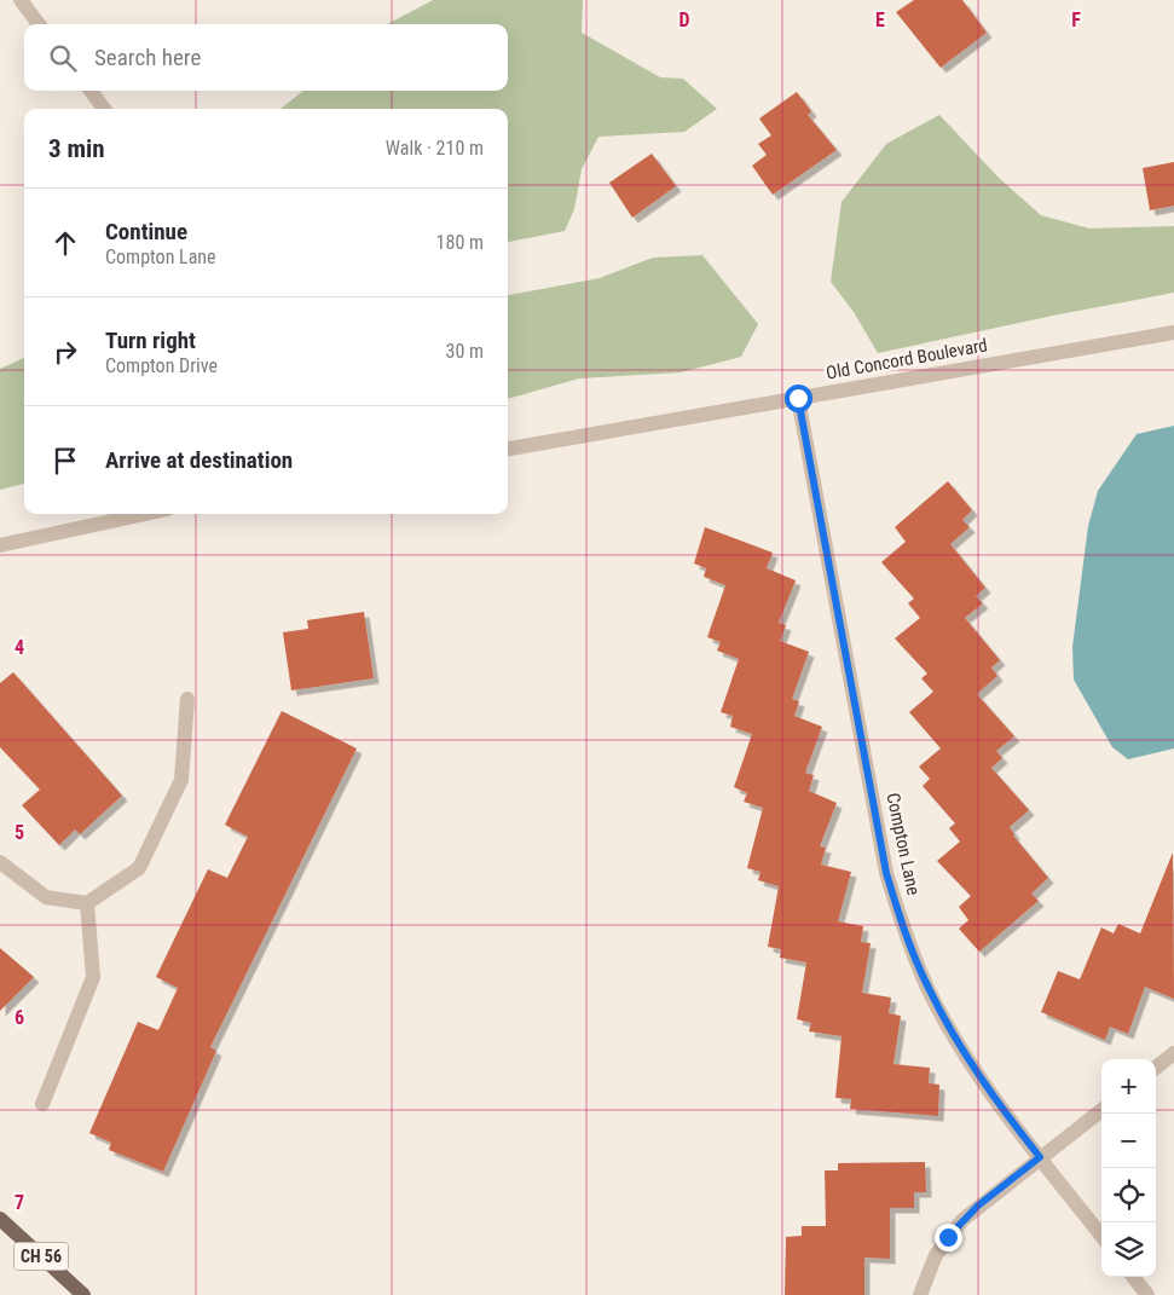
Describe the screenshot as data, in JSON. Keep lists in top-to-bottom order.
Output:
{
  "streets": {
    "main road": ["CH 56"],
    "street": ["Old Concord Boulevard", "Compton Lane"]
  },
  "crossings": [
    ["Old Concord Boulevard", "Compton Lane"]
  ],
  "page": {
    "search": "Search here",
    "heading": ["3 min", "Walk · 210 m"],
    "list": [
      ["Continue", "Compton Lane", "180 m"],
      ["Turn right", "Compton Drive", "30 m"],
      "Arrive at destination"
    ],
    "map_buttons": ["+", "−"]
  },
  "grid": {
    "columns": ["D", "E", "F"],
    "rows": [
      "4",
      "5",
      "6",
      "7"
    ]
  }
}
